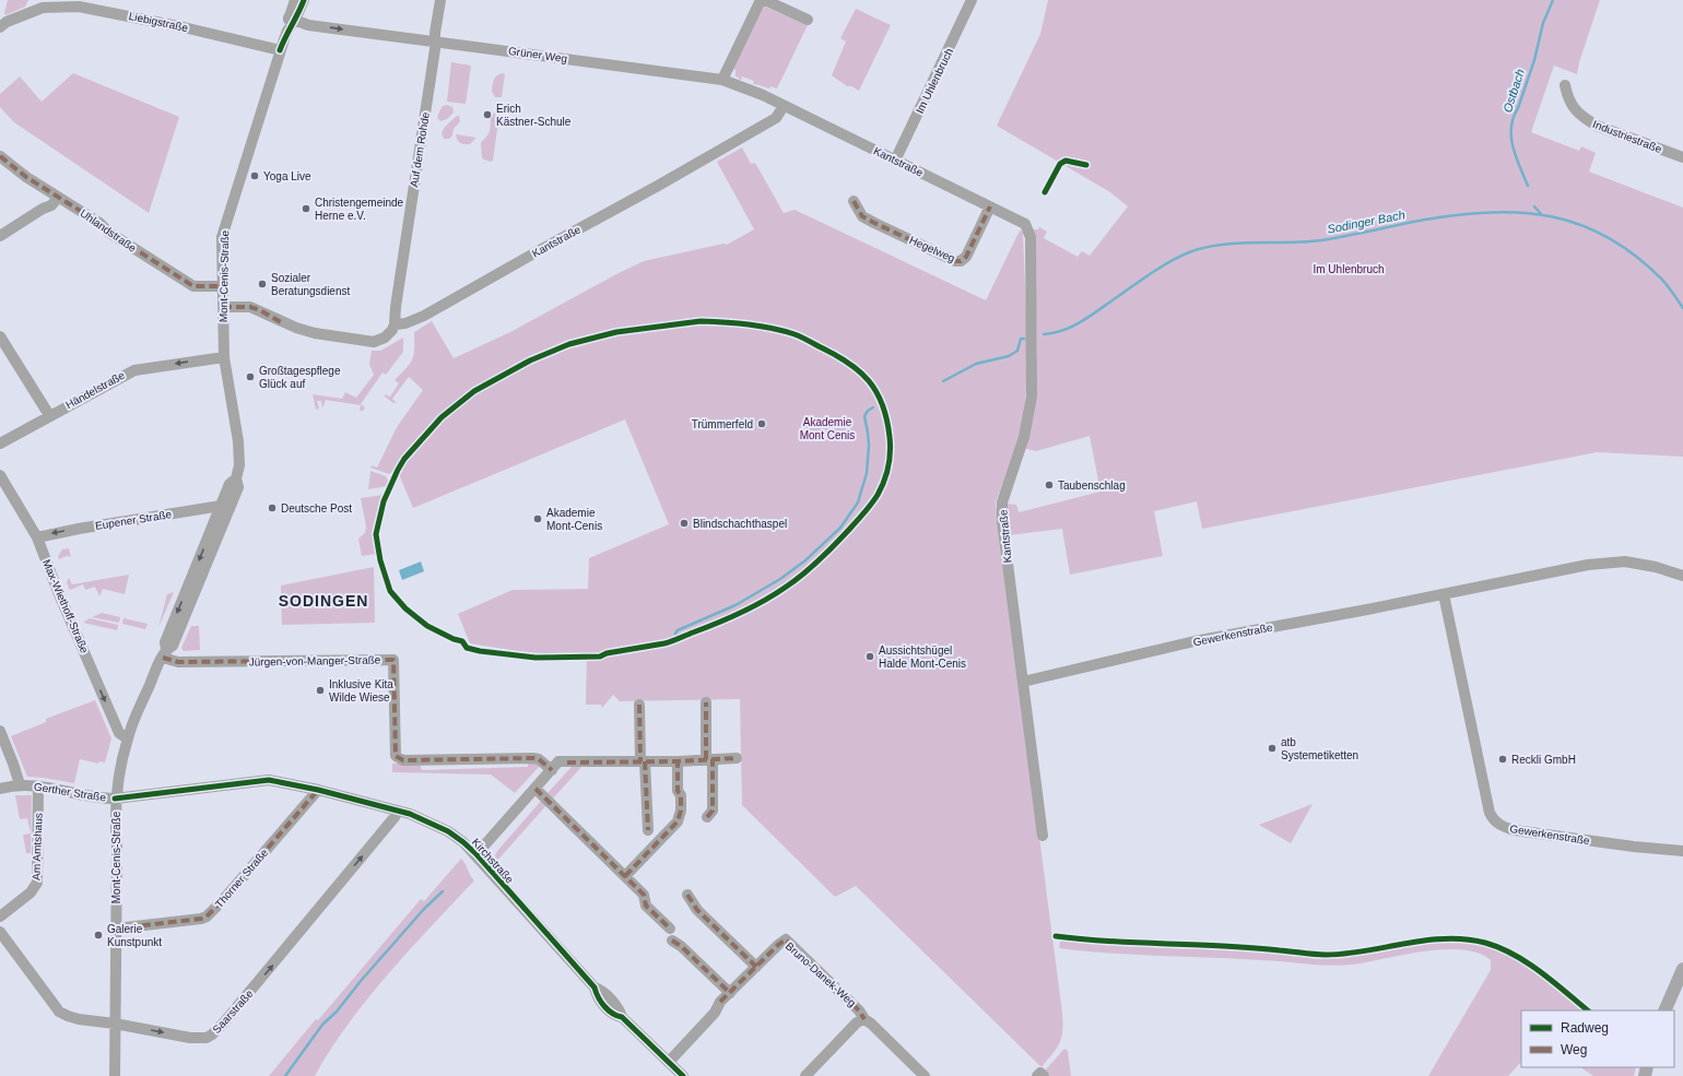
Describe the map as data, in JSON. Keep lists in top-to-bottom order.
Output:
{
  "streets": {
    "street": [
      "Liebigstraße",
      "Grüner Weg",
      "Im Uhlenbruch",
      "Industriestraße",
      "Auf dem Rohde",
      "Kantstraße",
      "Uhlandstraße",
      "Hegelweg",
      "Mont-Cenis-Straße",
      "Händelstraße",
      "Eupener Straße",
      "Max-Wiethoff-Straße",
      "Gewerkenstraße",
      "Jürgen-von-Manger-Straße",
      "Gerther Straße",
      "Am Amtshaus",
      "Kirchstraße",
      "Thorner Straße",
      "Bruno-Danek-Weg",
      "Saarstraße"
    ]
  },
  "crossings": [
    ["Liebigstraße", "Mont-Cenis-Straße"],
    ["Grüner Weg", "Auf dem Rohde"],
    ["Grüner Weg", "Kantstraße"],
    ["Grüner Weg", "Mont-Cenis-Straße"],
    ["Im Uhlenbruch", "Kantstraße"],
    ["Auf dem Rohde", "Kantstraße"],
    ["Kantstraße", "Hegelweg"],
    ["Kantstraße", "Gewerkenstraße"],
    ["Uhlandstraße", "Mont-Cenis-Straße"],
    ["Mont-Cenis-Straße", "Händelstraße"],
    ["Mont-Cenis-Straße", "Eupener Straße"],
    ["Mont-Cenis-Straße", "Max-Wiethoff-Straße"],
    ["Mont-Cenis-Straße", "Jürgen-von-Manger-Straße"],
    ["Mont-Cenis-Straße", "Gerther Straße"],
    ["Mont-Cenis-Straße", "Kirchstraße"],
    ["Mont-Cenis-Straße", "Thorner Straße"],
    ["Mont-Cenis-Straße", "Saarstraße"],
    ["Eupener Straße", "Max-Wiethoff-Straße"],
    ["Gerther Straße", "Am Amtshaus"],
    ["Gerther Straße", "Kirchstraße"],
    ["Kirchstraße", "Thorner Straße"],
    ["Kirchstraße", "Bruno-Danek-Weg"],
    ["Kirchstraße", "Saarstraße"]
  ],
  "one_way": [
    "Händelstraße",
    "Eupener Straße",
    "Max-Wiethoff-Straße",
    "Saarstraße"
  ],
  "districts": ["SODINGEN"],
  "water": ["Ostbach", "Sodinger Bach"],
  "parks": ["Im Uhlenbruch", "Akademie Mont Cenis"],
  "places": [
    "Erich Kästner-Schule",
    "Yoga Live",
    "Christengemeinde Herne e.V.",
    "Sozialer Beratungsdienst",
    "Großtagespflege Glück auf",
    "Trümmerfeld",
    "Taubenschlag",
    "Deutsche Post",
    "Akademie Mont-Cenis",
    "Blindschachthaspel",
    "Aussichtshügel Halde Mont-Cenis",
    "Inklusive Kita Wilde Wiese",
    "atb Systemetiketten",
    "Reckli GmbH",
    "Galerie Kunstpunkt"
  ],
  "legend": ["Radweg", "Weg"]
}
